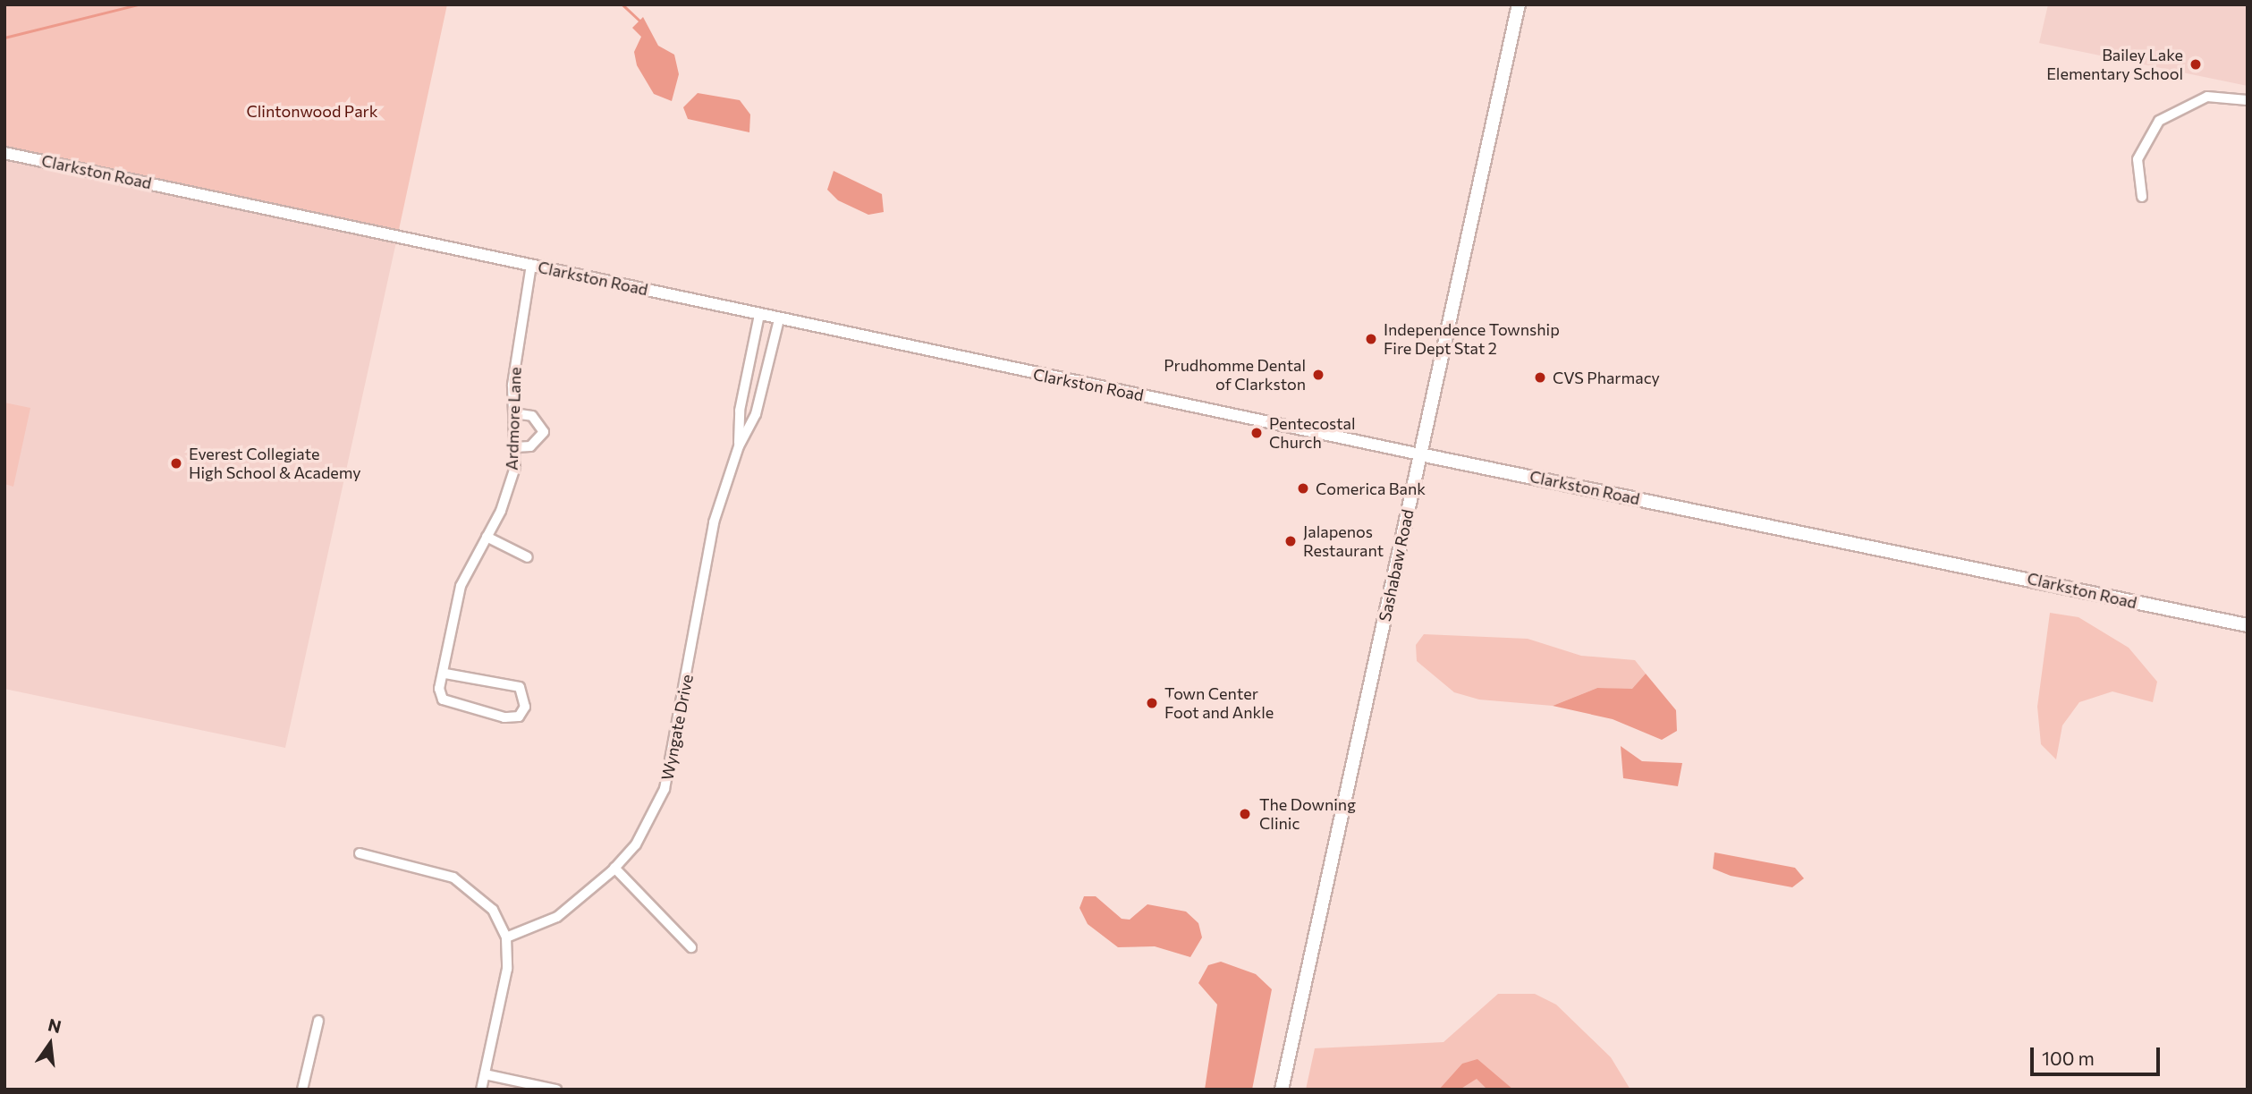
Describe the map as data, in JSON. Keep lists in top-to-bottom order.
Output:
{
  "streets": {
    "main road": ["Clarkston Road", "Sashabaw Road"],
    "street": ["Ardmore Lane", "Wyngate Drive"]
  },
  "crossings": [
    ["Clarkston Road", "Ardmore Lane"],
    ["Clarkston Road", "Sashabaw Road"],
    ["Clarkston Road", "Wyngate Drive"]
  ],
  "parks": ["Clintonwood Park"],
  "places": [
    "Bailey Lake Elementary School",
    "Independence Township Fire Dept Stat 2",
    "Prudhomme Dental of Clarkston",
    "CVS Pharmacy",
    "Pentecostal Church",
    "Everest Collegiate High School & Academy",
    "Comerica Bank",
    "Jalapenos Restaurant",
    "Town Center Foot and Ankle",
    "The Downing Clinic"
  ],
  "scale_bar": "100 m",
  "north": "top"
}
